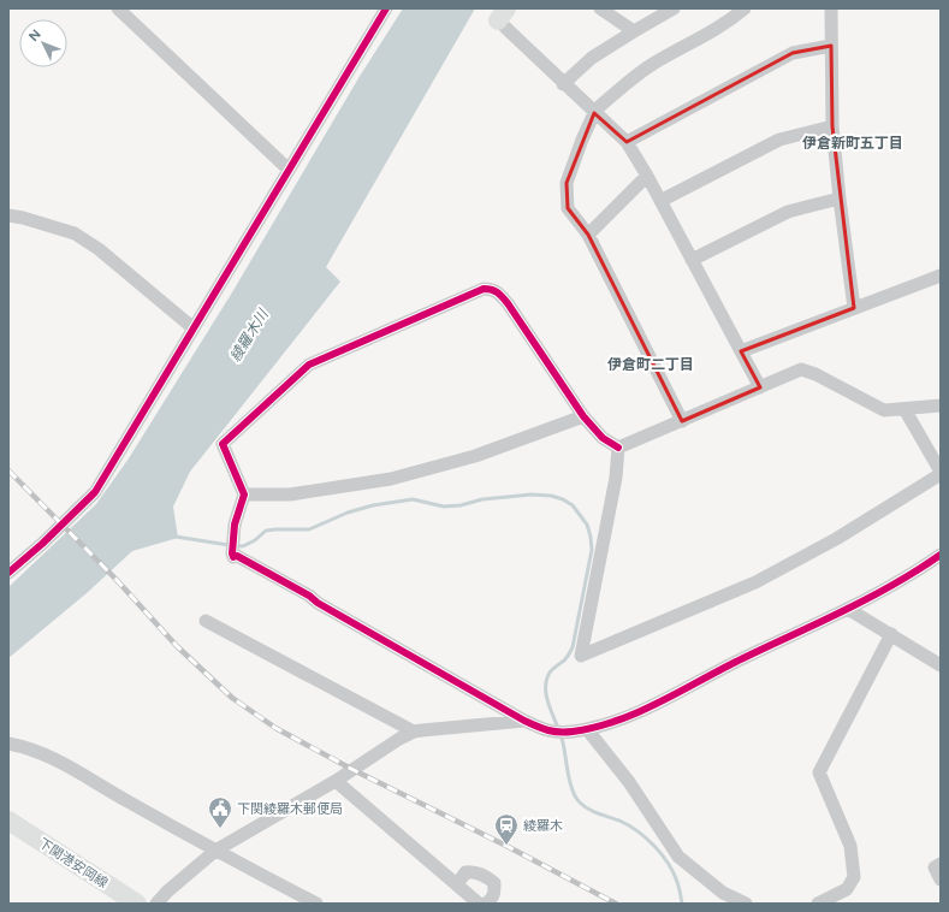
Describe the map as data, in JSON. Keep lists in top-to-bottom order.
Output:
{
  "streets": {
    "main road": ["下関港安岡線"]
  },
  "districts": ["伊倉新町五丁目", "伊倉町二丁目"],
  "water": ["綾羅木川"],
  "places": {
    "public building": ["下関綾羅木郵便局"],
    "station": ["綾羅木"]
  },
  "north": "top left"
}
